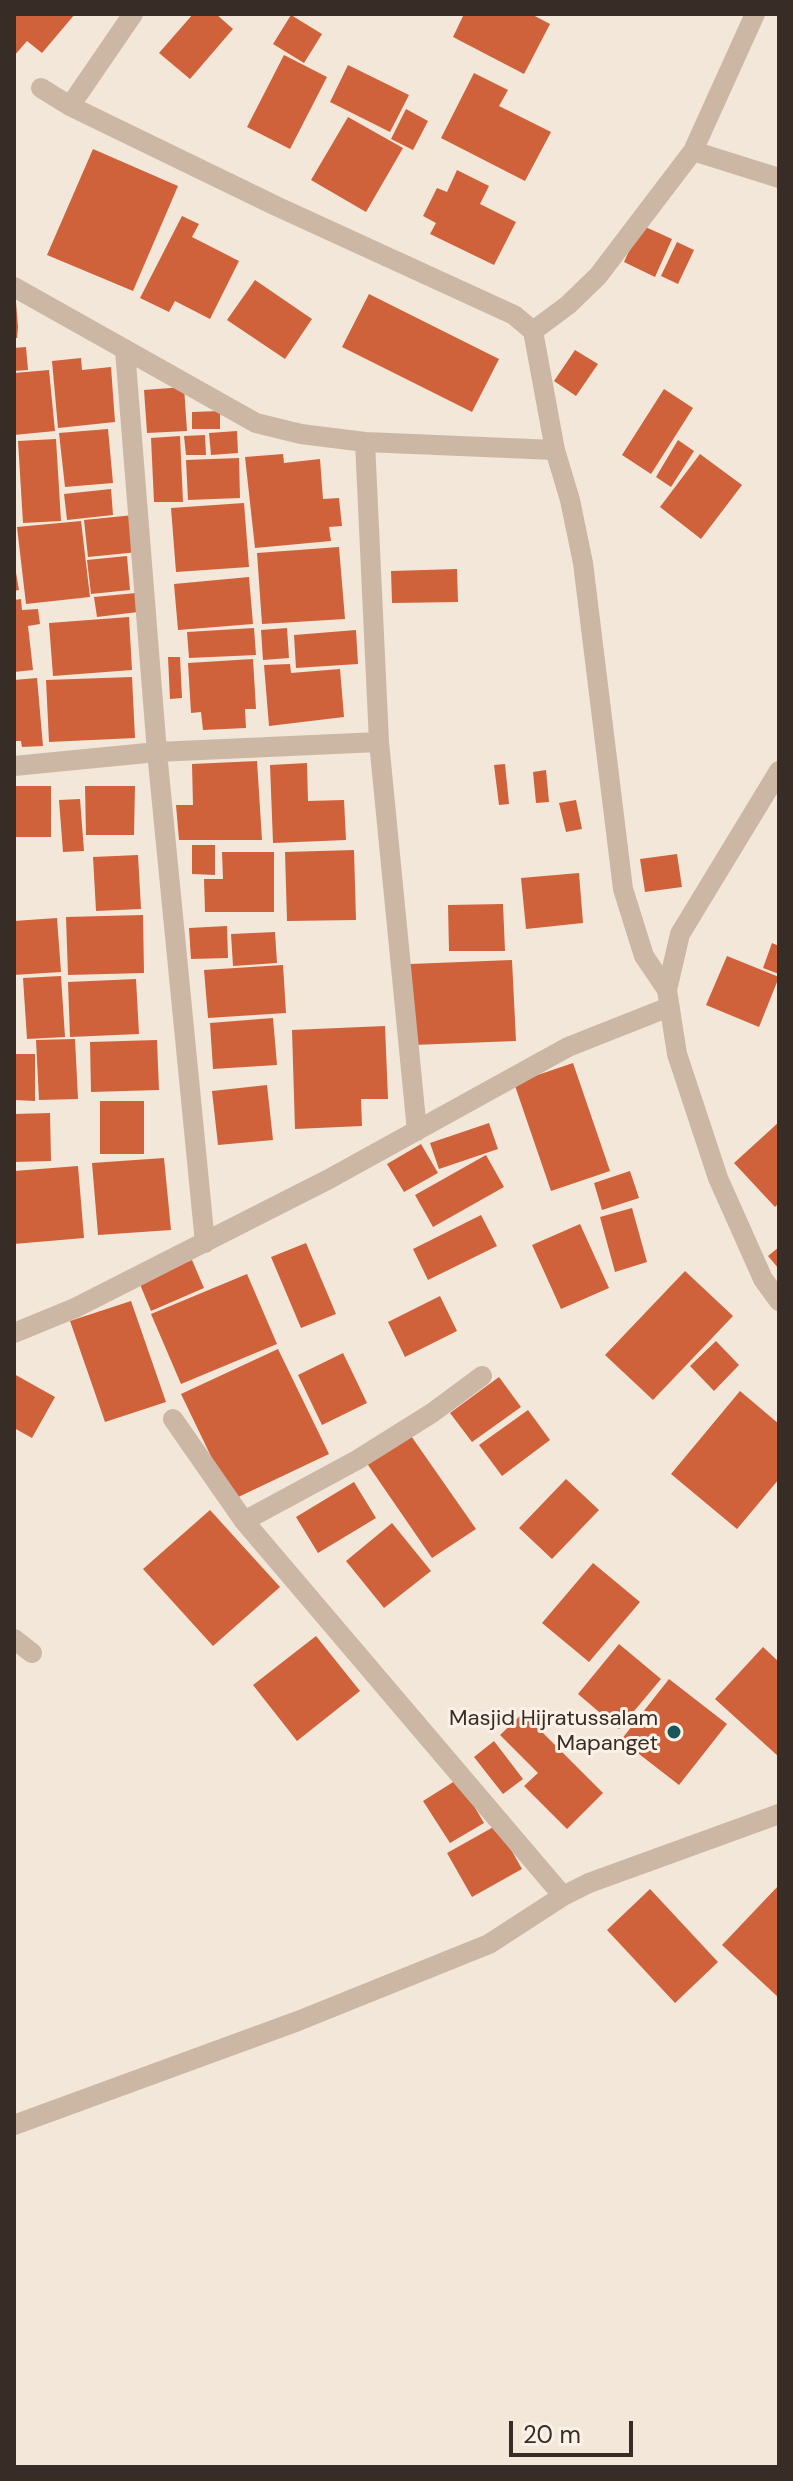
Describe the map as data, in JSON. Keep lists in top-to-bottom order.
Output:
{
  "places": ["Masjid Hijratussalam Mapanget"],
  "scale_bar": "20 m"
}
